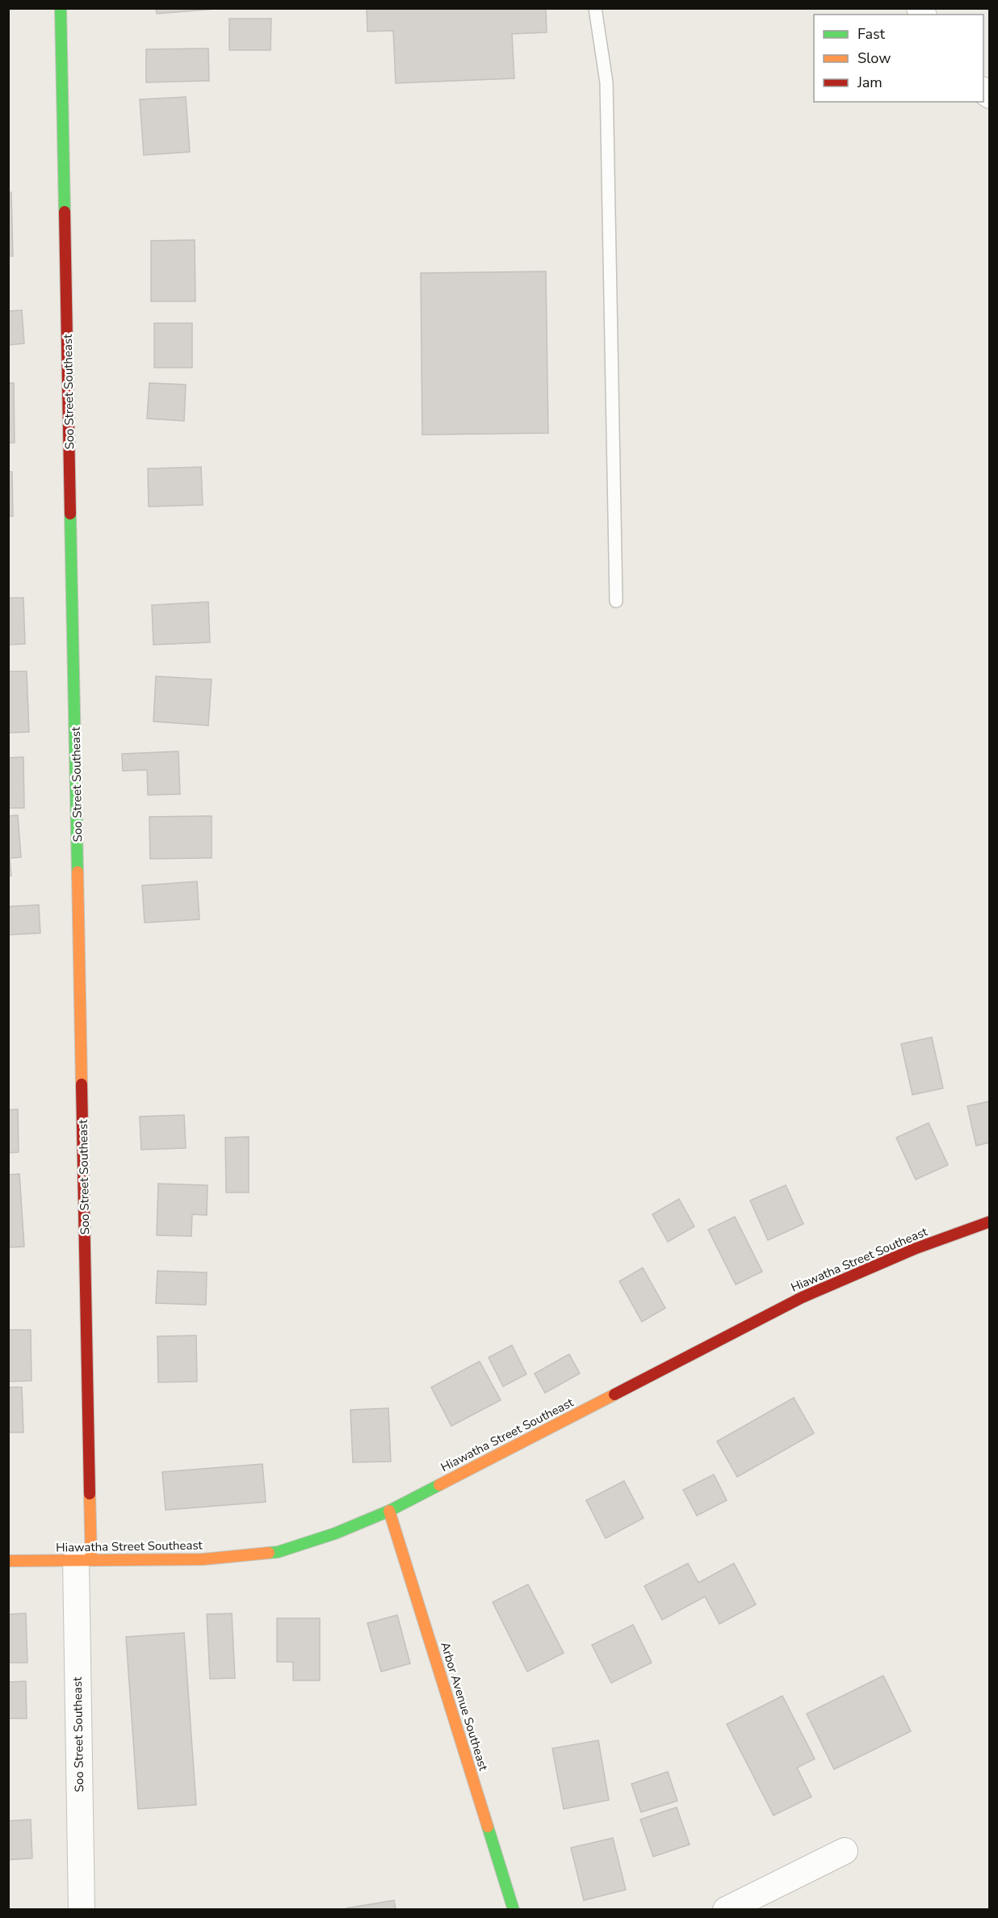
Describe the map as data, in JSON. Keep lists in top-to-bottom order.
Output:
{
  "streets": {
    "street": ["Soo Street Southeast", "Hiawatha Street Southeast", "Arbor Avenue Southeast"]
  },
  "crossings": [
    ["Soo Street Southeast", "Hiawatha Street Southeast"],
    ["Hiawatha Street Southeast", "Arbor Avenue Southeast"]
  ],
  "legend": ["Fast", "Slow", "Jam"]
}
